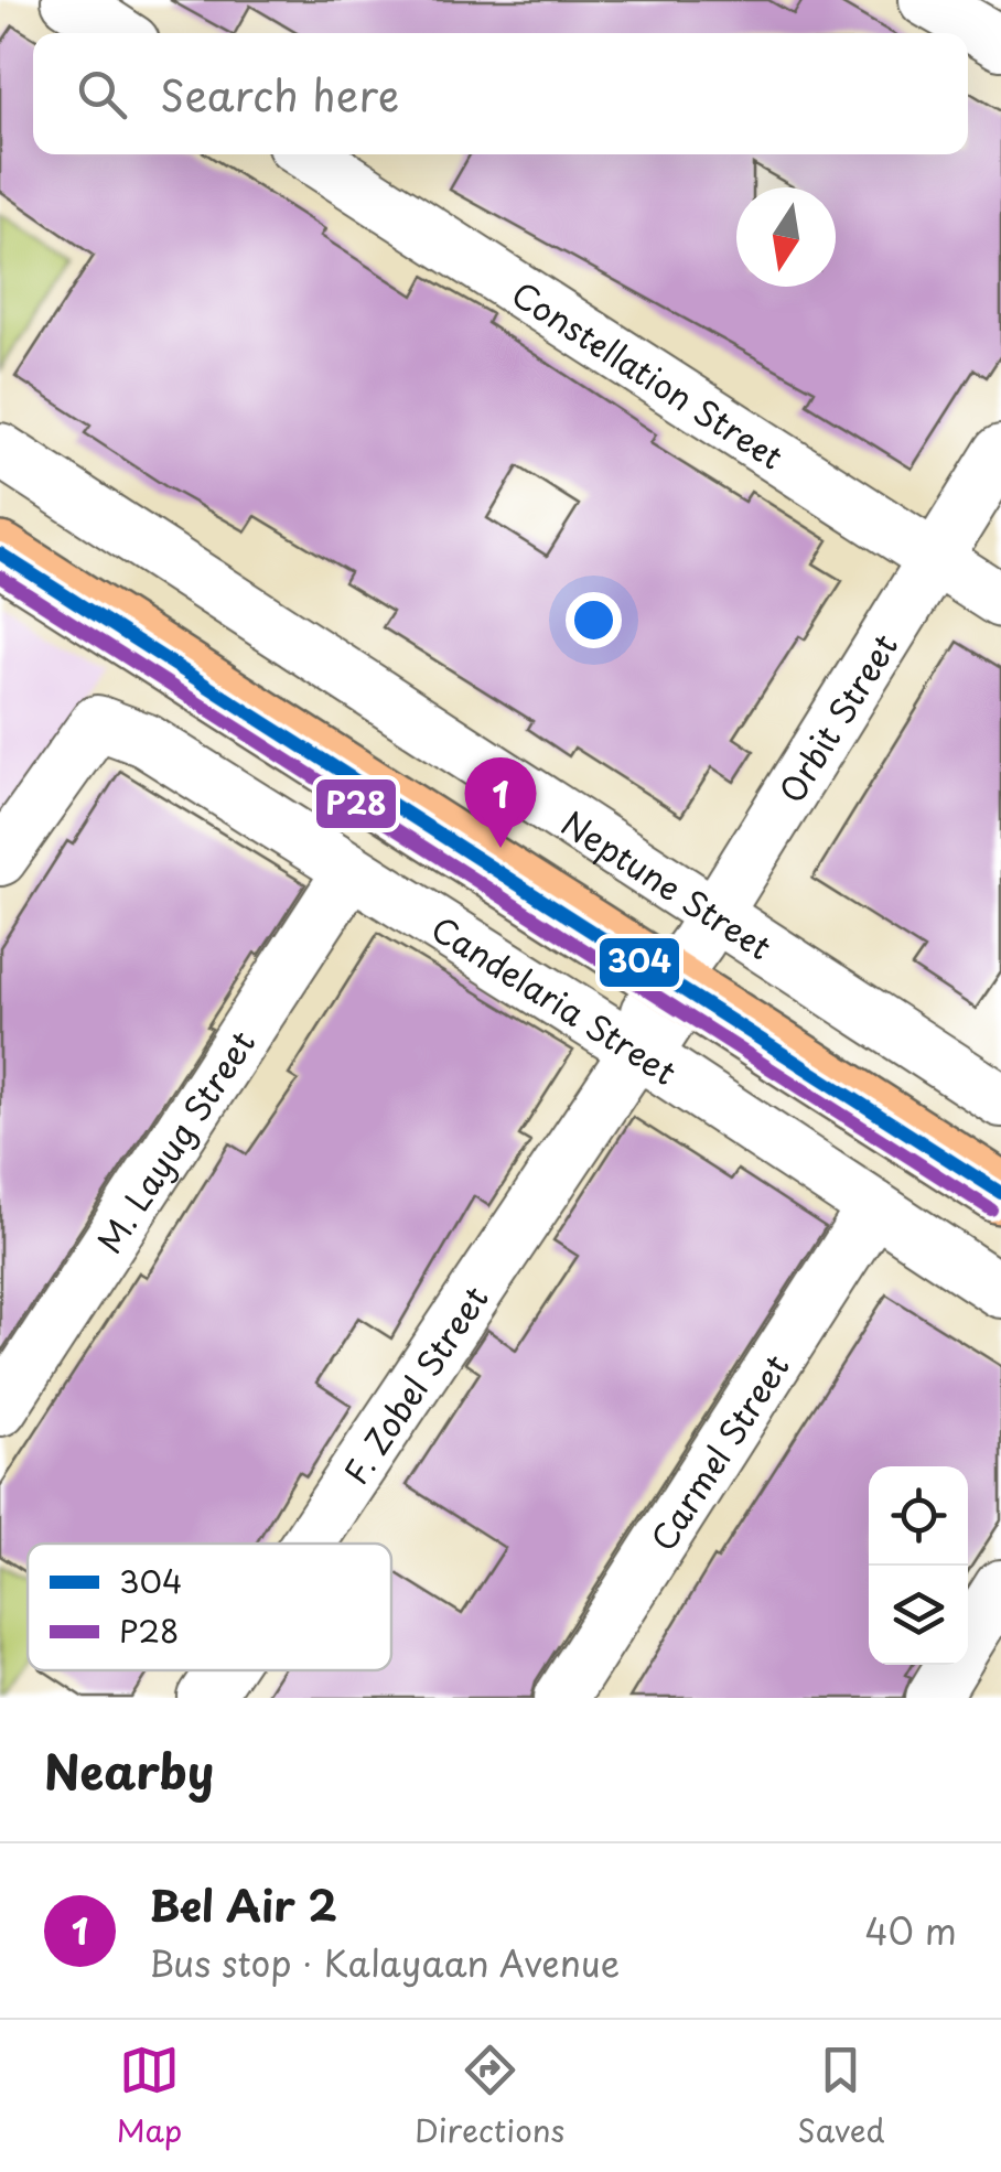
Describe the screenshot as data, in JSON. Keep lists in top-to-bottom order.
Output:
{
  "streets": {
    "street": [
      "Constellation Street",
      "Orbit Street",
      "Neptune Street",
      "Candelaria Street",
      "M. Layug Street",
      "F. Zobel Street",
      "Carmel Street"
    ]
  },
  "crossings": [
    ["Constellation Street", "Orbit Street"],
    ["Orbit Street", "Neptune Street"],
    ["Orbit Street", "F. Zobel Street"],
    ["Candelaria Street", "M. Layug Street"],
    ["Candelaria Street", "F. Zobel Street"],
    ["Candelaria Street", "Carmel Street"]
  ],
  "lines": ["transit line 304", "transit line P28"],
  "legend": ["304", "P28"],
  "north": "bottom",
  "page": {
    "search": "Search here",
    "pins": "1",
    "heading": "Nearby",
    "list": [
      {
        "mark": "1",
        "name": "Bel Air 2",
        "note": "Bus stop · Kalayaan Avenue",
        "value": "40 m"
      }
    ],
    "nav": ["Map", "Directions", "Saved"]
  }
}
